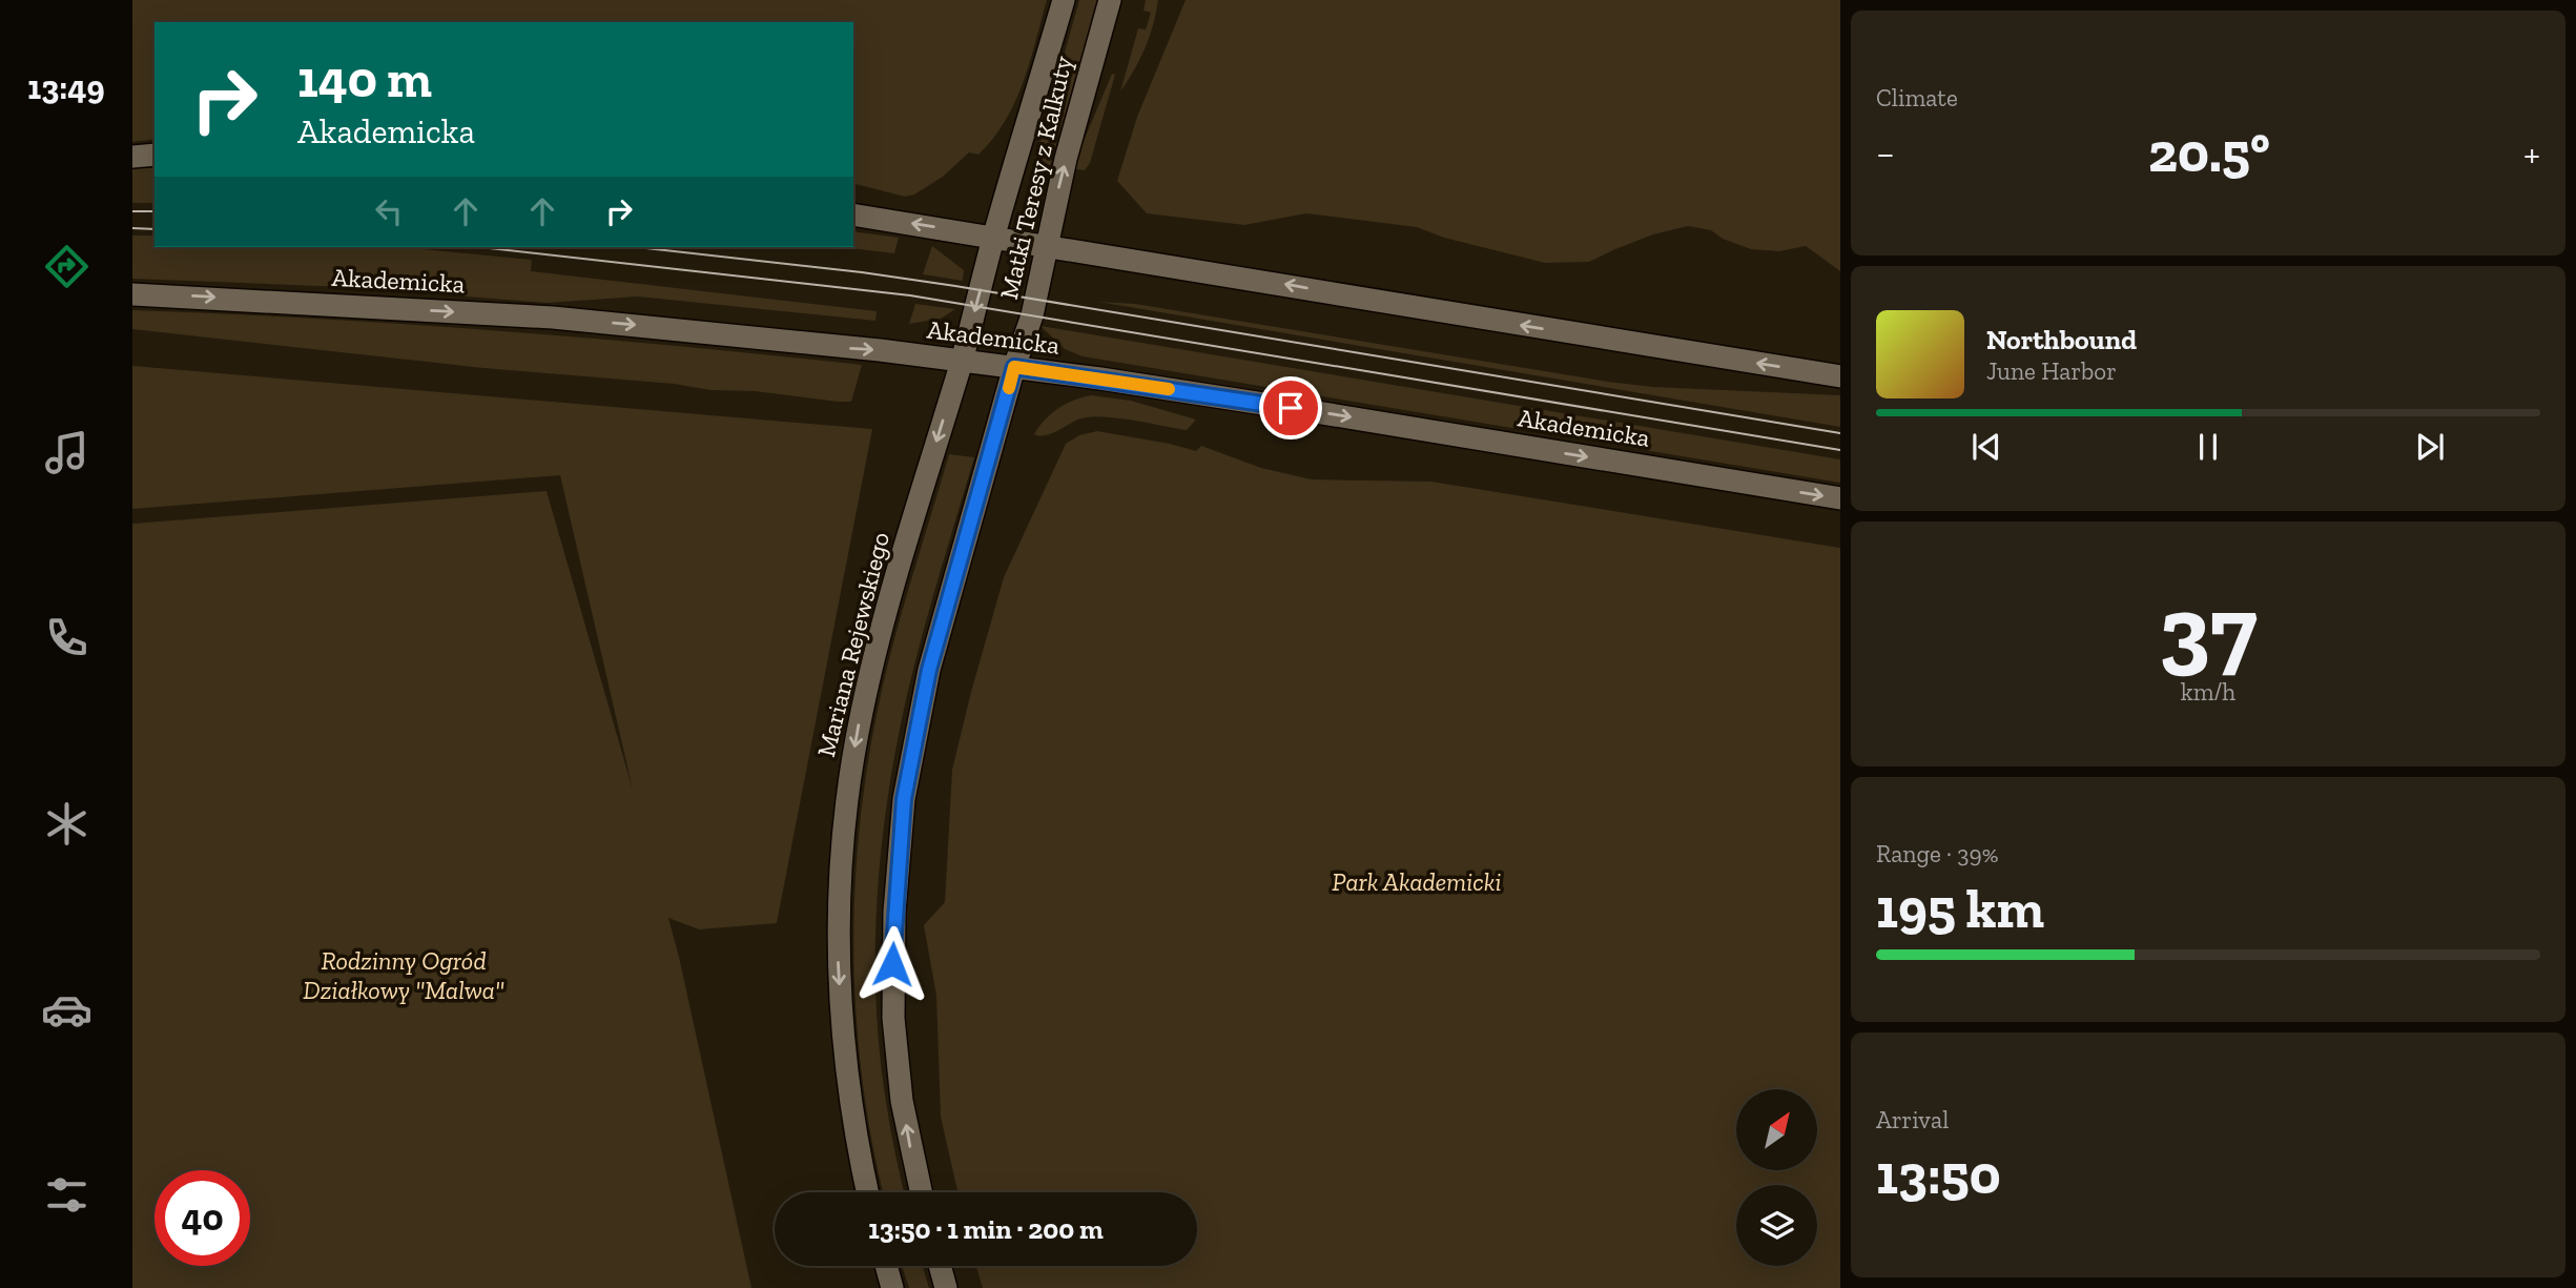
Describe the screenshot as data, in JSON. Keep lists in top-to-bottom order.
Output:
{
  "streets": {
    "street": ["Matki Teresy z Kalkuty", "Akademicka", "Mariana Rejewskiego"]
  },
  "crossings": [
    ["Matki Teresy z Kalkuty", "Akademicka"],
    ["Matki Teresy z Kalkuty", "Mariana Rejewskiego"],
    ["Akademicka", "Mariana Rejewskiego"]
  ],
  "parks": ["Park Akademicki", "Rodzinny Ogród Działkowy \"Malwa\""],
  "north": "top right",
  "page": {
    "tabs": "13:49",
    "tile": [
      "Climate",
      ["37", "km/h"],
      ["Range · 39%", "195 km"],
      ["Arrival", "13:50"]
    ],
    "turn": ["140 m", "Akademicka"],
    "heat": ["−", "20.5°", "+"],
    "song": ["Northbound", "June Harbor"],
    "limit": "40",
    "trip": "13:50 · 1 min · 200 m"
  }
}
